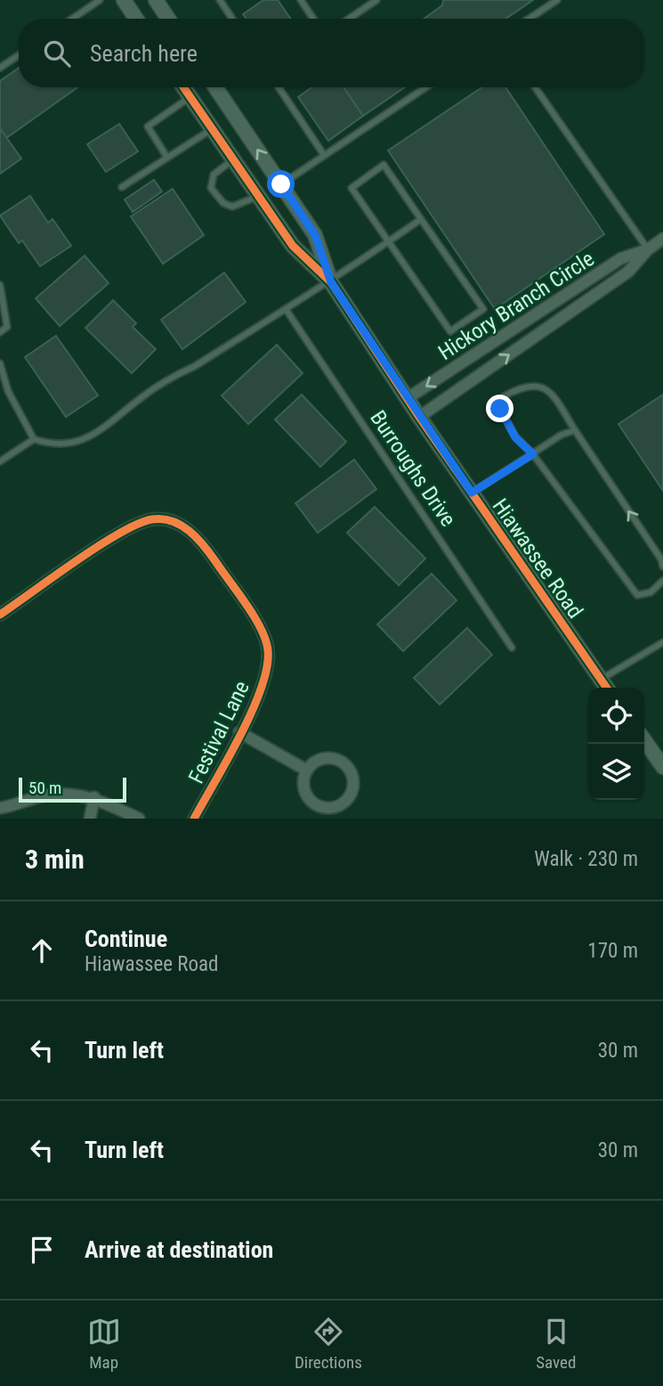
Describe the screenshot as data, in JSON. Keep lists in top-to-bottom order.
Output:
{
  "streets": {
    "street": ["Hickory Branch Circle", "Hiawassee Road", "Festival Lane"],
    "lane": ["Burroughs Drive"]
  },
  "crossings": [
    ["Hickory Branch Circle", "Hiawassee Road"]
  ],
  "scale_bar": "50 m",
  "page": {
    "search": "Search here",
    "scale": "50 m",
    "heading": ["3 min", "Walk · 230 m"],
    "list": [
      ["Continue", "Hiawassee Road", "170 m"],
      ["Turn left", "30 m"],
      ["Turn left", "30 m"],
      "Arrive at destination"
    ],
    "nav": ["Map", "Directions", "Saved"]
  }
}
